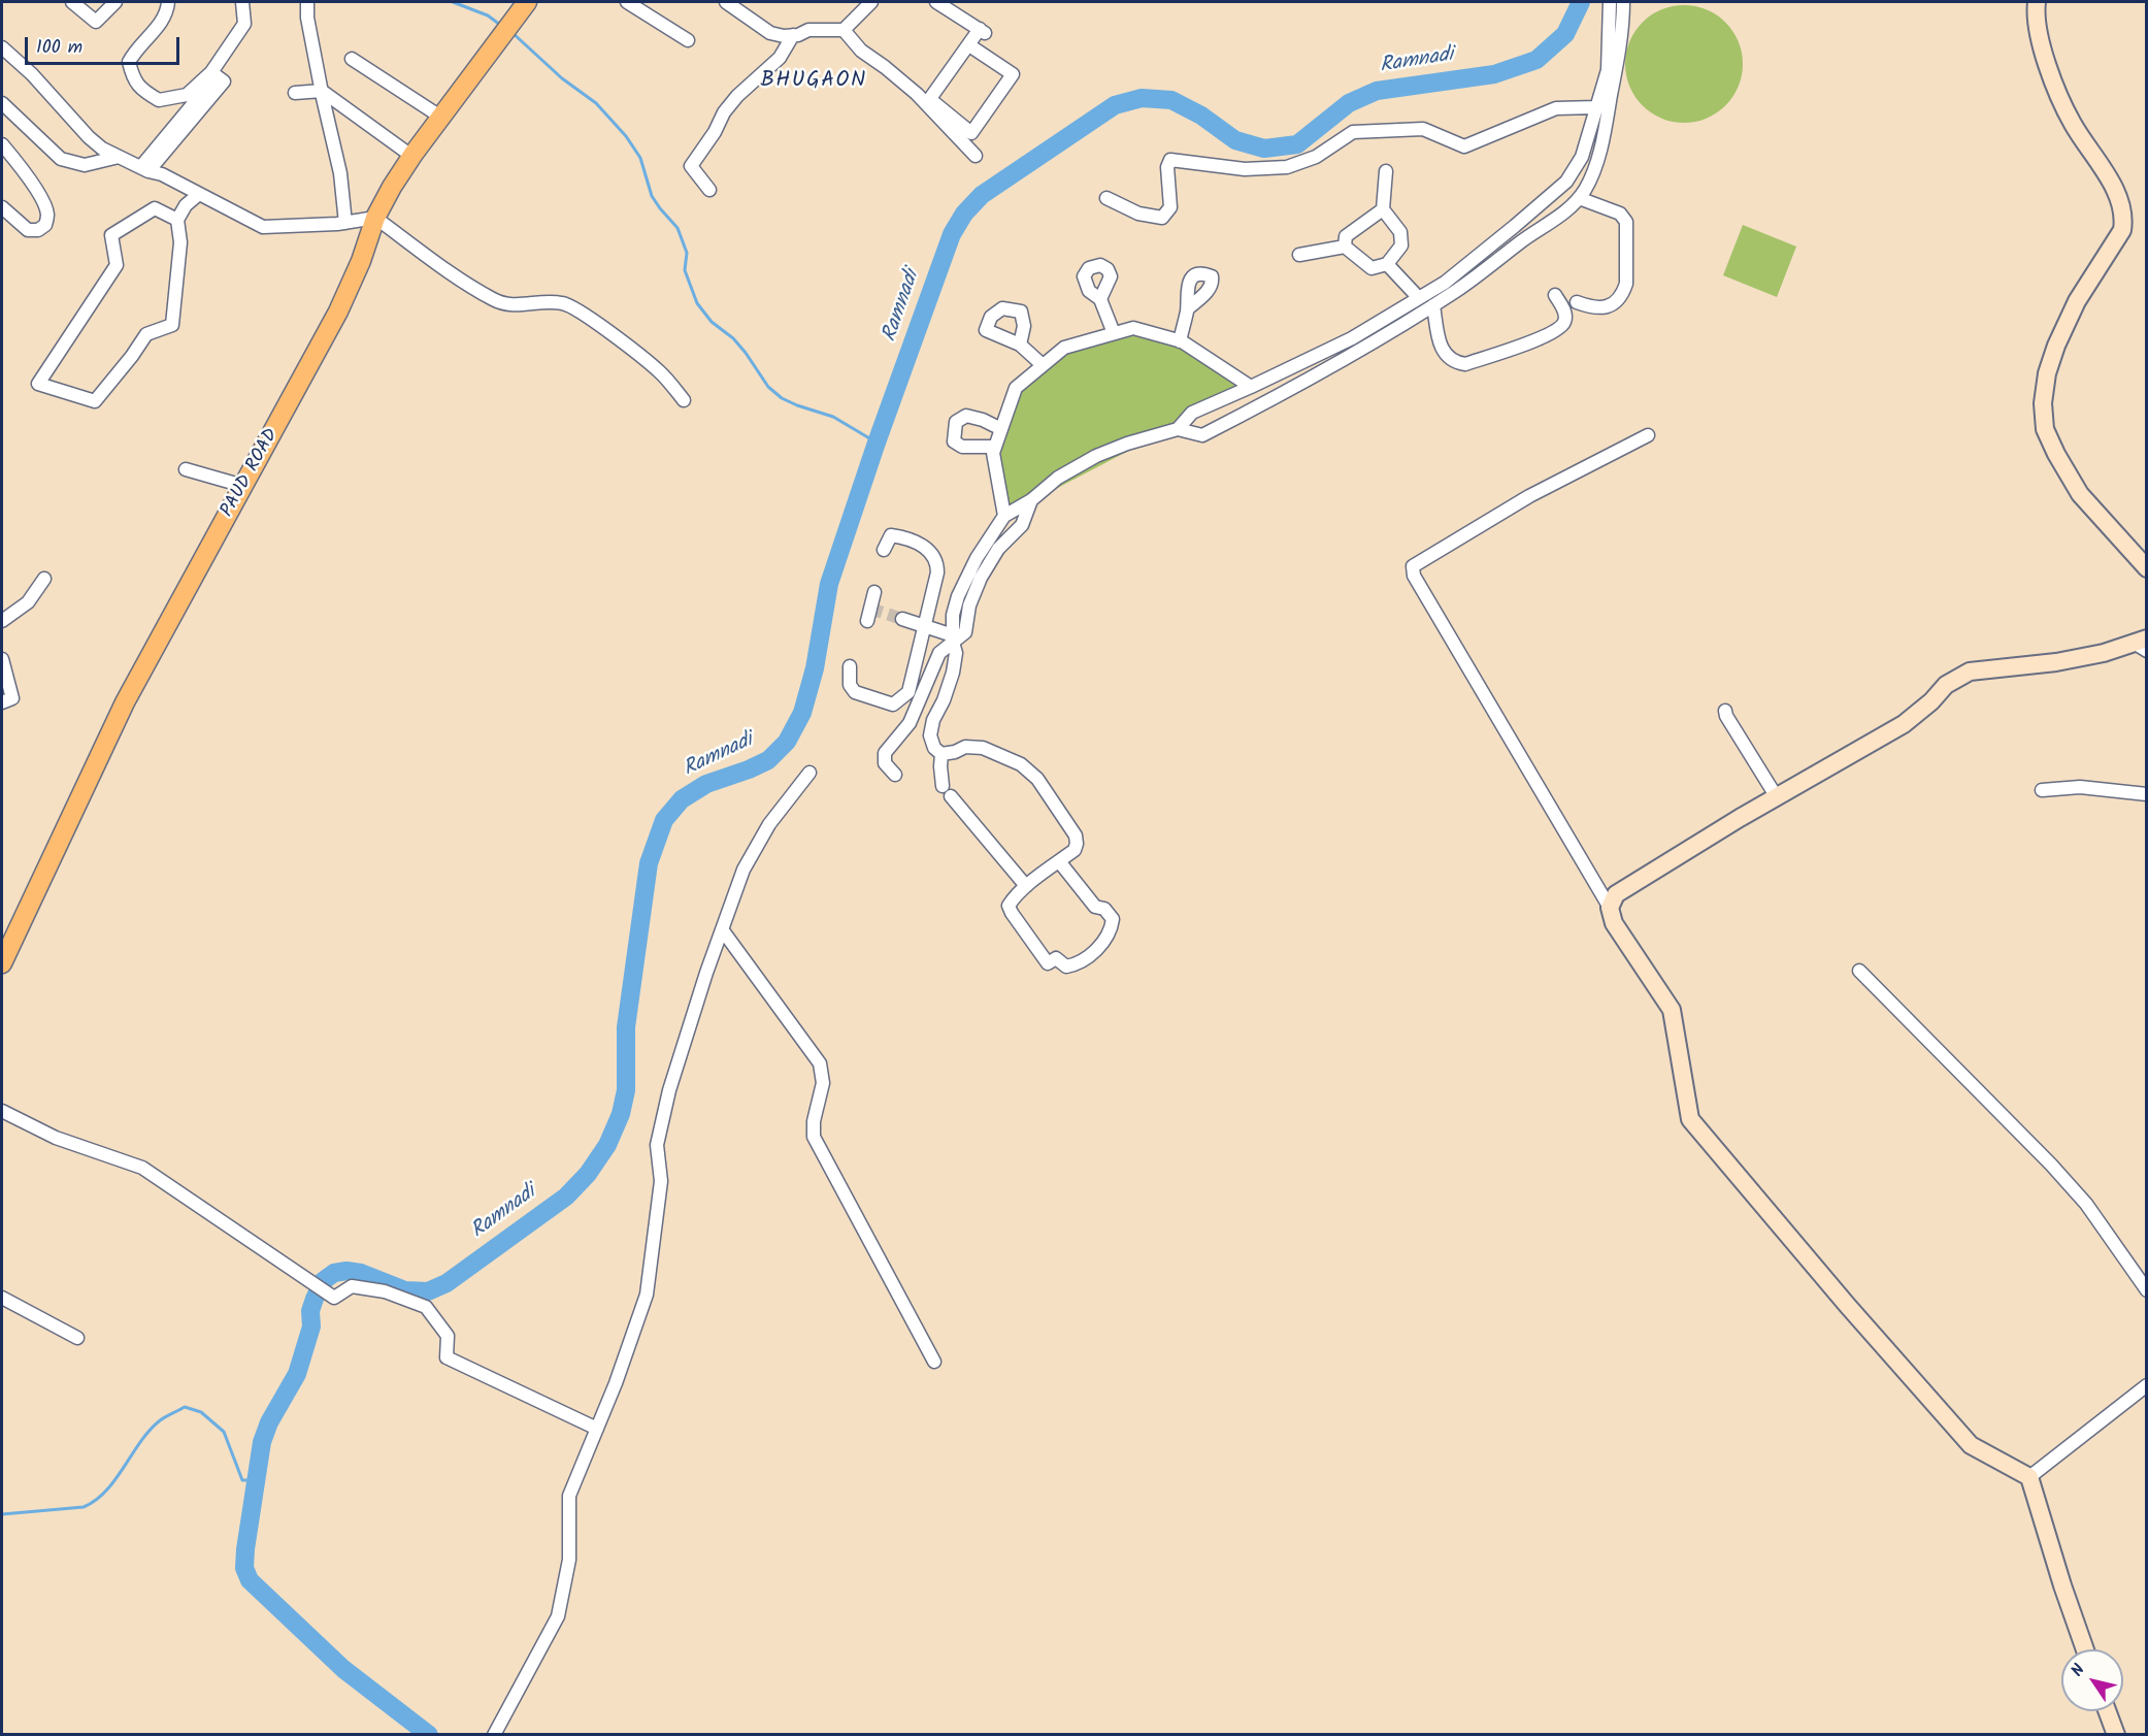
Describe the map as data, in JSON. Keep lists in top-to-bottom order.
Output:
{
  "streets": {
    "main road": ["PAUD ROAD"]
  },
  "districts": ["BHUGAON"],
  "water": ["Ramnadi"],
  "scale_bar": "100 m",
  "north": "top left"
}
